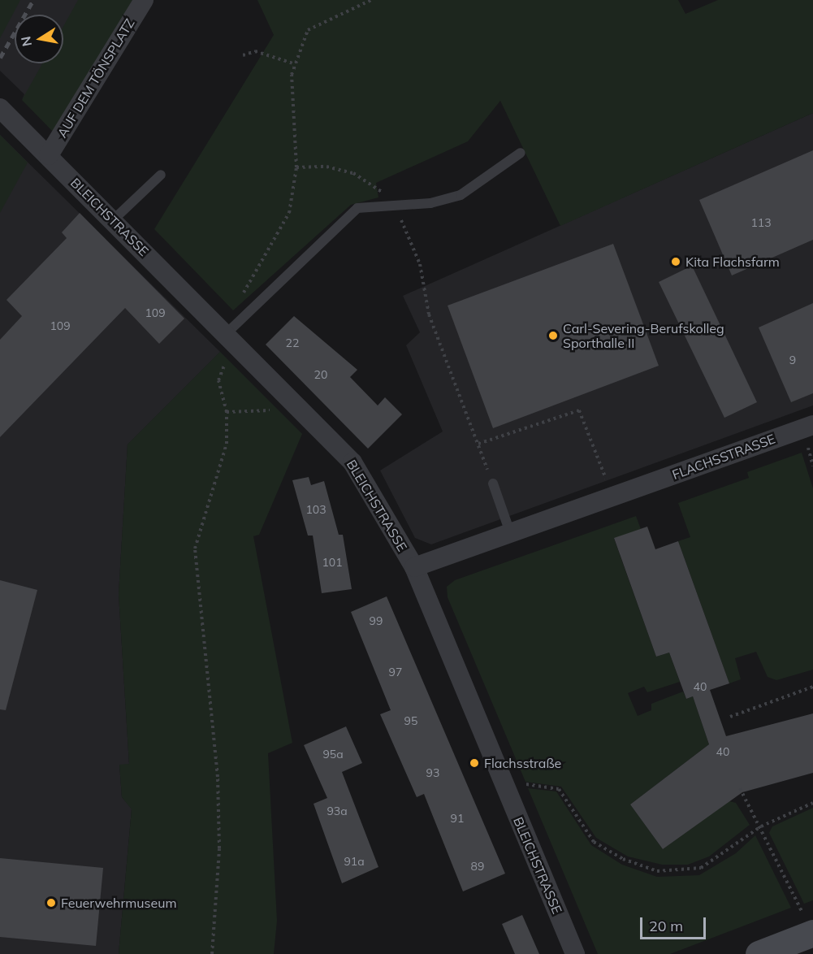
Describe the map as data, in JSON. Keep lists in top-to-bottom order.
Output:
{
  "streets": {
    "street": ["AUF DEM TÖNSPLATZ", "BLEICHSTRASSE", "FLACHSSTRASSE"]
  },
  "crossings": [
    ["AUF DEM TÖNSPLATZ", "BLEICHSTRASSE"],
    ["BLEICHSTRASSE", "FLACHSSTRASSE"]
  ],
  "places": [
    "Kita Flachsfarm",
    "Carl-Severing-Berufskolleg Sporthalle II",
    "Flachsstraße",
    "Feuerwehrmuseum"
  ],
  "house_numbers": [
    "113",
    "109",
    "109",
    "22",
    "9",
    "20",
    "103",
    "101",
    "99",
    "97",
    "40",
    "95",
    "40",
    "95a",
    "93",
    "93a",
    "91",
    "91a",
    "89"
  ],
  "scale_bar": "20 m",
  "north": "left"
}
